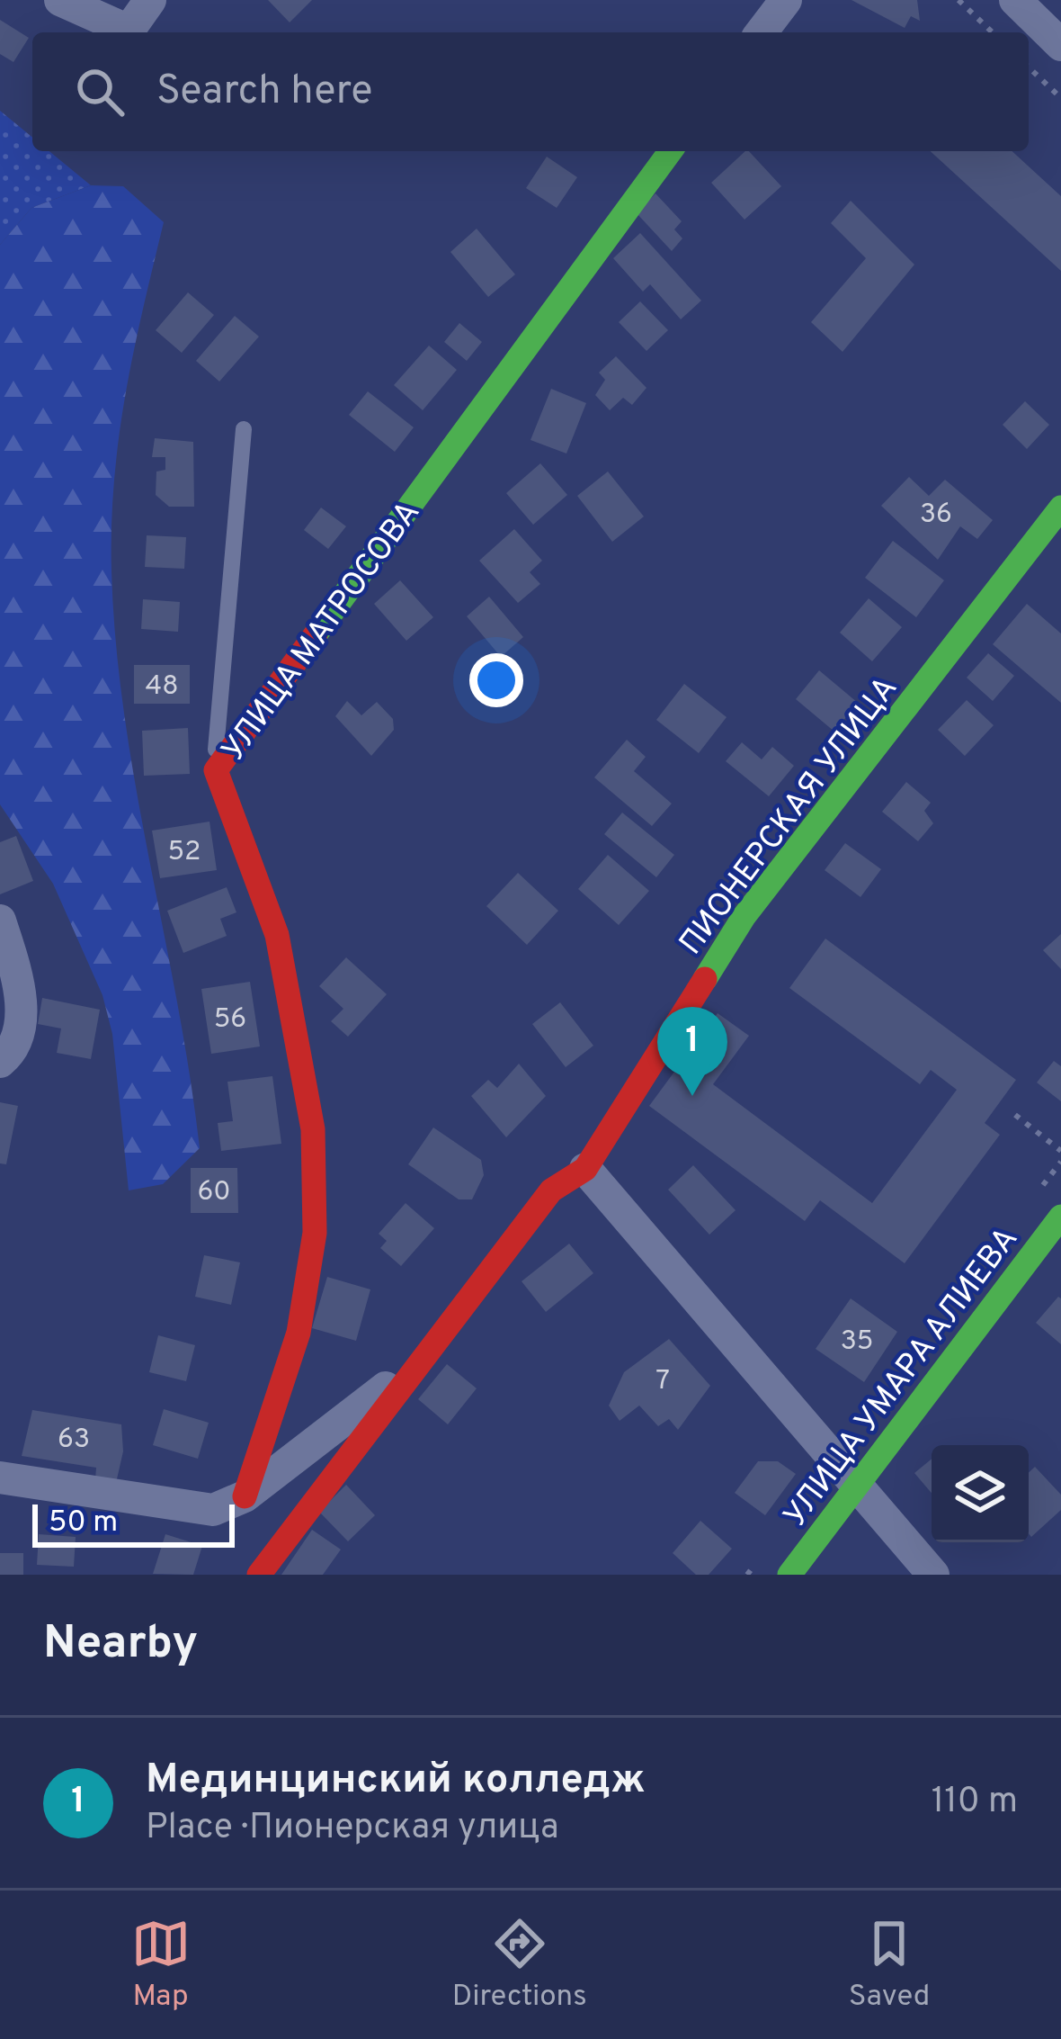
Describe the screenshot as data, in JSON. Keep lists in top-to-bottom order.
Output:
{
  "streets": {
    "street": ["УЛИЦА МАТРОСОВА", "ПИОНЕРСКАЯ УЛИЦА", "УЛИЦА УМАРА АЛИЕВА"]
  },
  "house_numbers": [
    "36",
    "48",
    "52",
    "56",
    "60",
    "35",
    "7",
    "63"
  ],
  "scale_bar": "50 m",
  "page": {
    "search": "Search here",
    "pins": "1",
    "scale": "50 m",
    "heading": "Nearby",
    "list": [
      {
        "mark": "1",
        "name": "Мединцинский колледж",
        "note": "Place · Пионерская улица",
        "value": "110 m"
      }
    ],
    "nav": ["Map", "Directions", "Saved"]
  }
}
